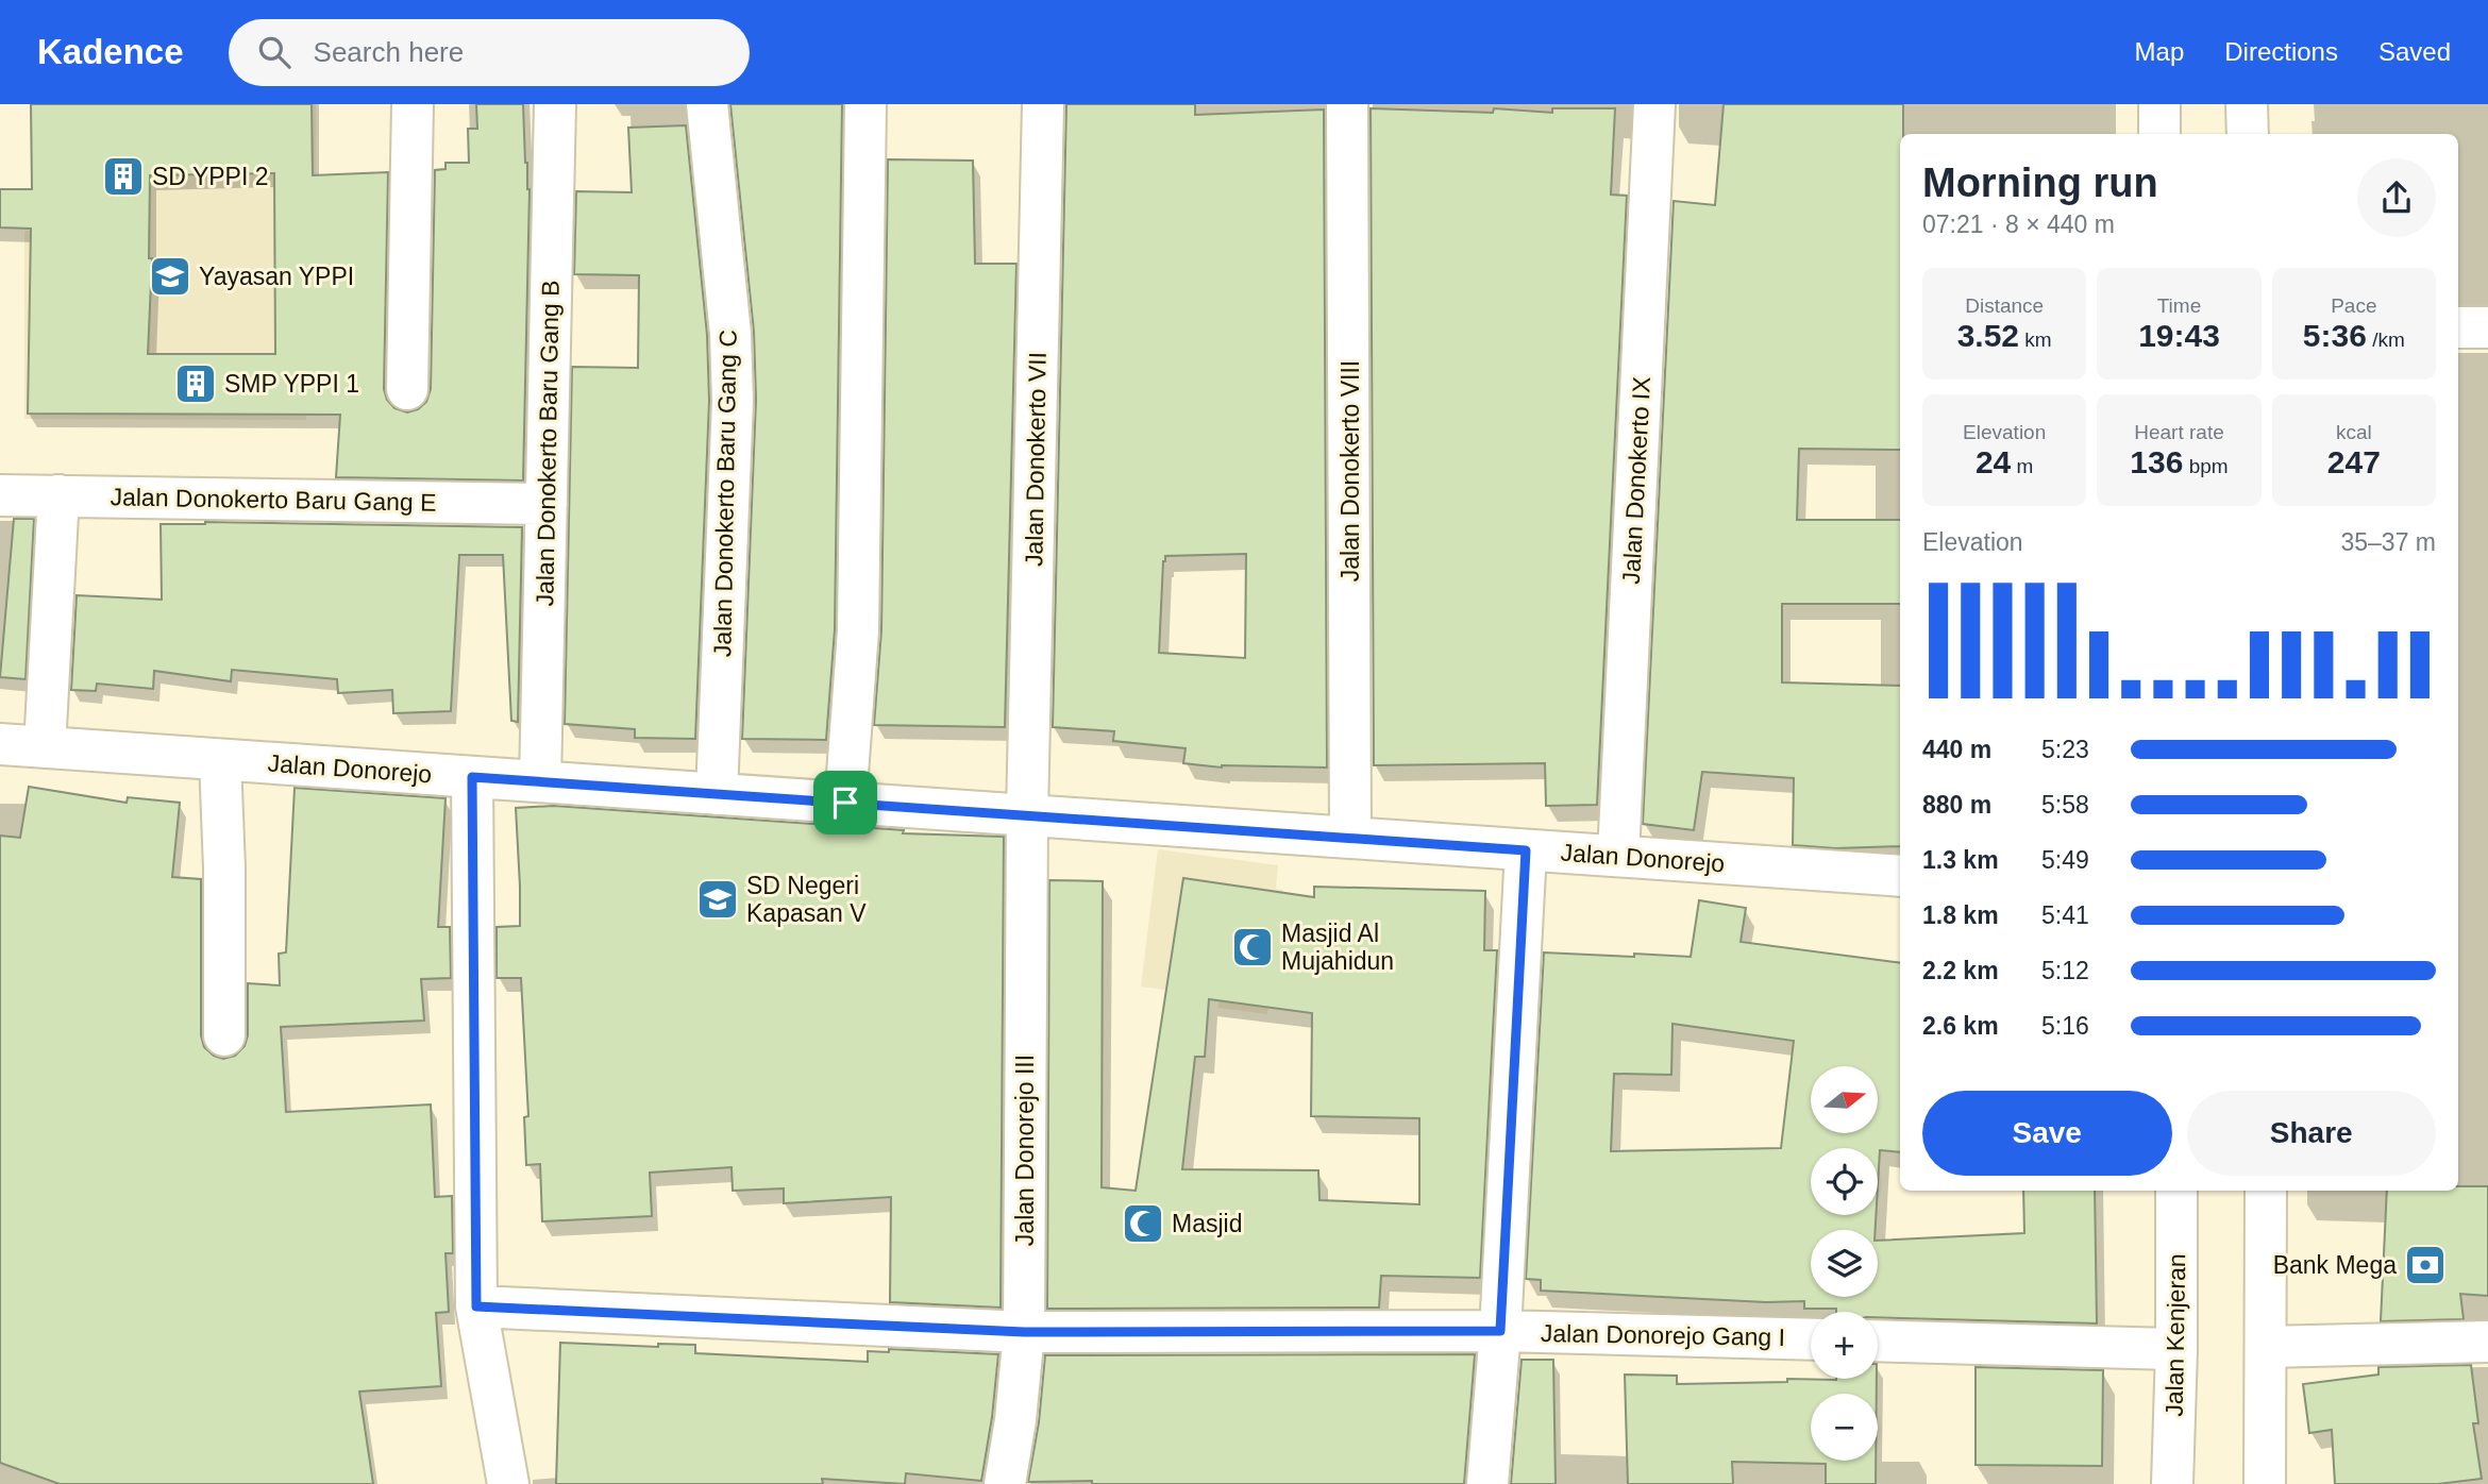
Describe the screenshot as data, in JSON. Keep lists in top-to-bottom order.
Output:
{
  "streets": {
    "main road": [
      "Jalan Donokerto Baru Gang B",
      "Jalan Donokerto VII",
      "Jalan Donokerto VIII",
      "Jalan Donokerto IX",
      "Jalan Donokerto Baru Gang C",
      "Jalan Donokerto Baru Gang E",
      "Jalan Donorejo",
      "Jalan Donorejo III",
      "Jalan Donorejo Gang I",
      "Jalan Kenjeran"
    ]
  },
  "crossings": [
    ["Jalan Donokerto Baru Gang B", "Jalan Donokerto Baru Gang E"],
    ["Jalan Donokerto Baru Gang B", "Jalan Donorejo"],
    ["Jalan Donokerto VII", "Jalan Donorejo"],
    ["Jalan Donokerto VII", "Jalan Donorejo III"],
    ["Jalan Donokerto VIII", "Jalan Donorejo"],
    ["Jalan Donokerto IX", "Jalan Donorejo"],
    ["Jalan Donokerto Baru Gang C", "Jalan Donorejo"],
    ["Jalan Donorejo", "Jalan Donorejo III"],
    ["Jalan Donorejo III", "Jalan Donorejo Gang I"]
  ],
  "places": {
    "building": ["SD YPPI 2", "SMP YPPI 1"],
    "school or university": ["Yayasan YPPI", "SD Negeri Kapasan V"],
    "mosque": ["Masjid Al Mujahidun", "Masjid"],
    "bank": ["Bank Mega"]
  },
  "north": "right",
  "page": {
    "header": "Kadence",
    "search": "Search here",
    "nav": ["Map", "Directions", "Saved"],
    "heading": ["Morning run", "07:21 · 8 × 440 m"],
    "stats": [
      ["Distance", "3.52 km"],
      ["Time", "19:43"],
      ["Pace", "5:36 /km"],
      ["Elevation", "24 m"],
      ["Heart rate", "136 bpm"],
      ["kcal", "247"]
    ],
    "chart": ["Elevation", "35–37 m"],
    "list": [
      {
        "name": "440 m",
        "note": "5:23"
      },
      {
        "name": "880 m",
        "note": "5:58"
      },
      {
        "name": "1.3 km",
        "note": "5:49"
      },
      {
        "name": "1.8 km",
        "note": "5:41"
      },
      {
        "name": "2.2 km",
        "note": "5:12"
      },
      {
        "name": "2.6 km",
        "note": "5:16"
      }
    ],
    "map_buttons": ["+", "−"],
    "buttons": ["Save", "Share"]
  }
}
